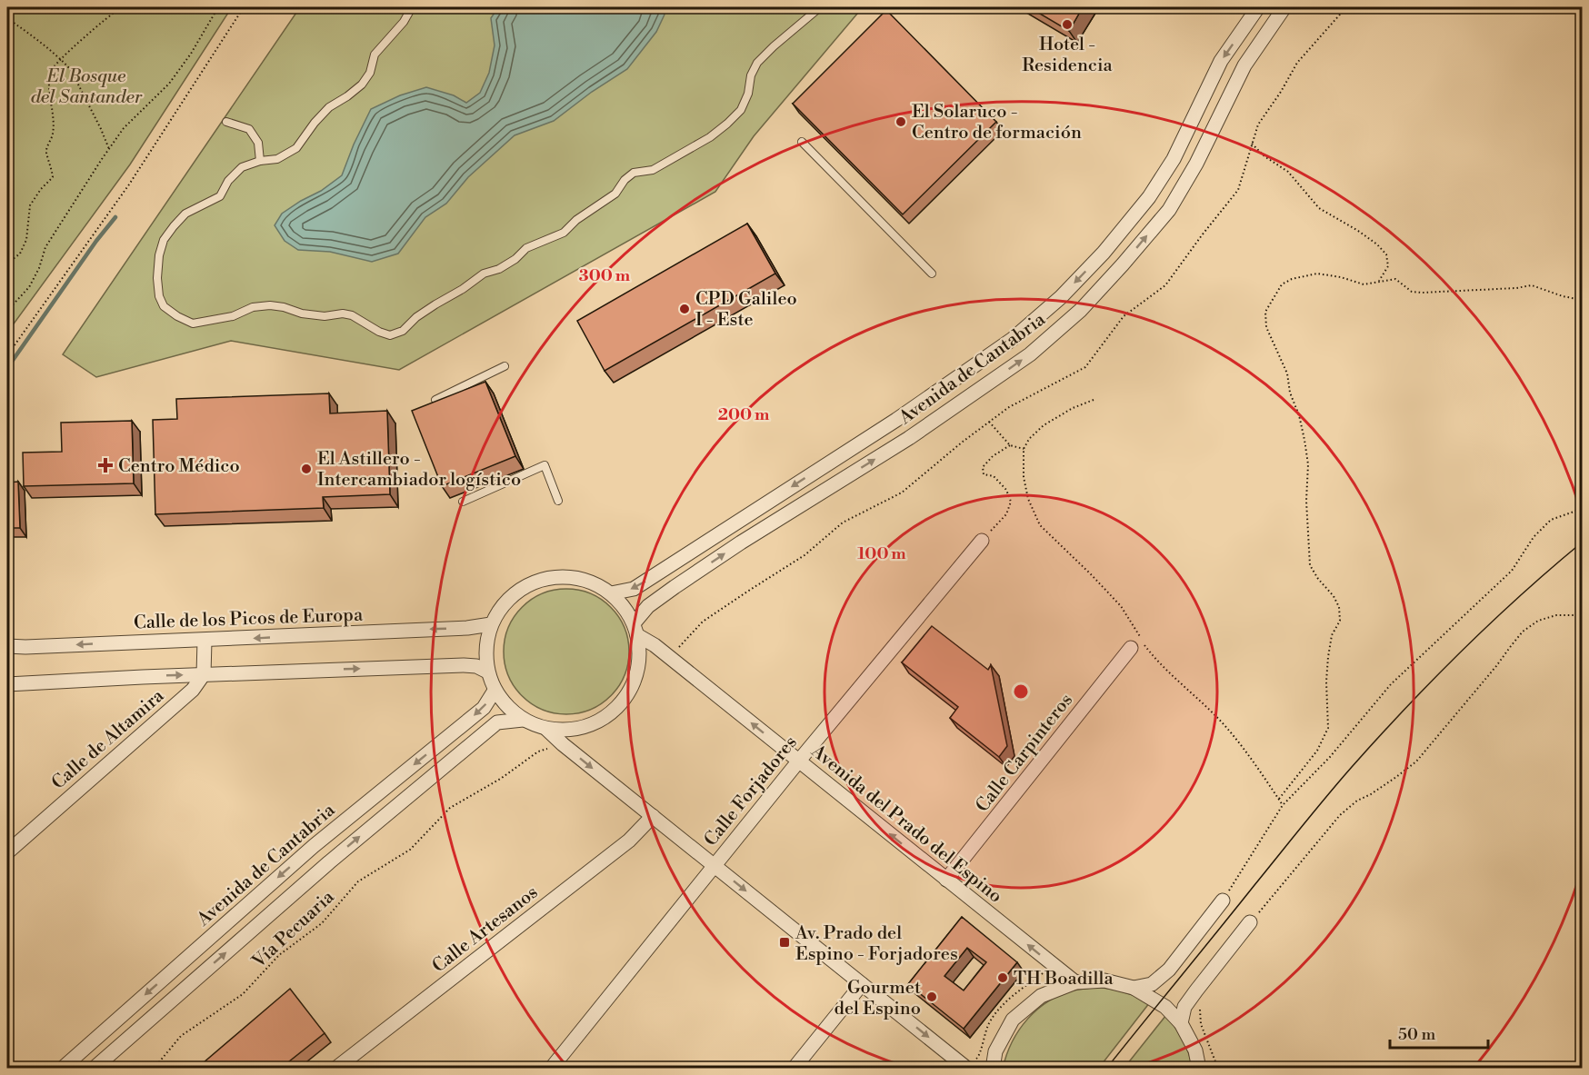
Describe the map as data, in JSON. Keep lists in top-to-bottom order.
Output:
{
  "streets": {
    "street": [
      "Avenida de Cantabria",
      "Calle de los Picos de Europa",
      "Calle de Altamira",
      "Calle Carpinteros",
      "Calle Forjadores",
      "Avenida del Prado del Espino",
      "Calle Artesanos"
    ],
    "path": ["Vía Pecuaria"]
  },
  "crossings": [
    ["Avenida de Cantabria", "Calle de los Picos de Europa"],
    ["Avenida de Cantabria", "Avenida del Prado del Espino"],
    ["Calle de los Picos de Europa", "Avenida del Prado del Espino"],
    ["Calle Carpinteros", "Avenida del Prado del Espino"],
    ["Calle Forjadores", "Avenida del Prado del Espino"]
  ],
  "one_way": ["Avenida del Prado del Espino"],
  "parks": ["El Bosque del Santander"],
  "places": {
    "other": [
      "Hotel - Residencia",
      "El Solaruco - Centro de formación",
      "CPD Galileo I - Este",
      "El Astillero - Intercambiador logístico",
      "TH Boadilla",
      "Gourmet del Espino"
    ],
    "health": ["Centro Médico"],
    "transit": ["Av. Prado del Espino - Forjadores"]
  },
  "scale_bar": "50 m",
  "rings": ["300 m", "200 m", "100 m"]
}
